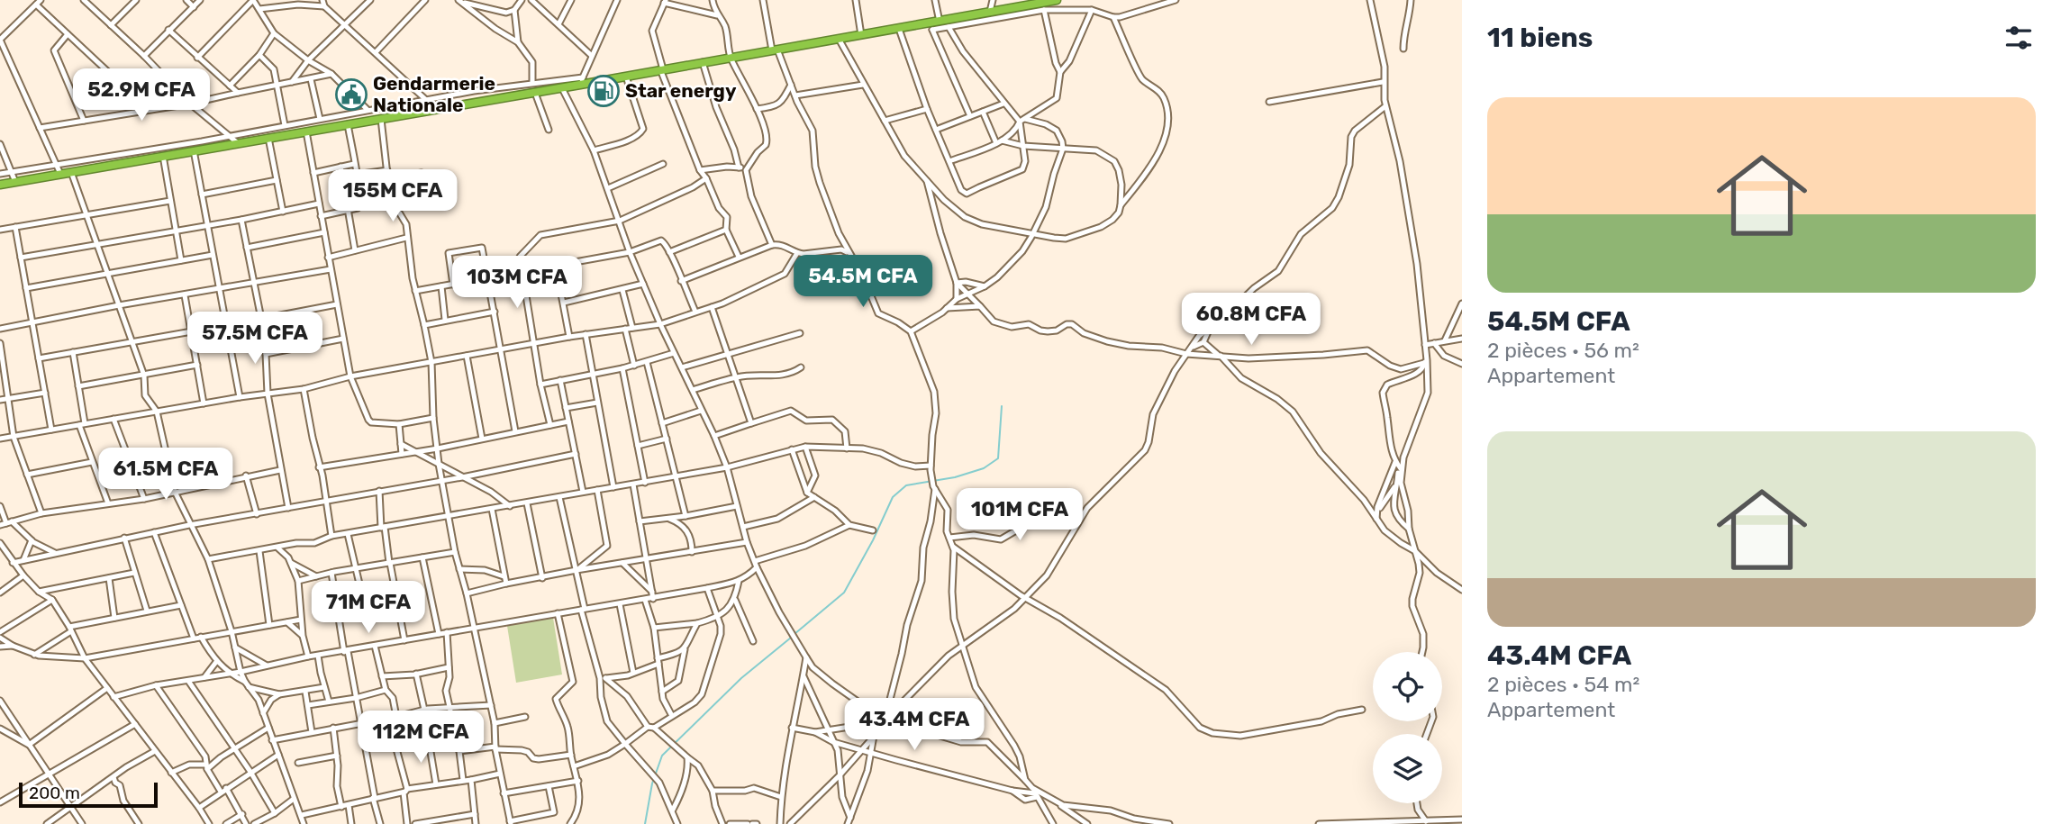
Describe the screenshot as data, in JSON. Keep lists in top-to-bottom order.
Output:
{
  "places": {
    "fuel station": ["Star energy"],
    "public building": ["Gendarmerie Nationale"]
  },
  "scale_bar": "200 m",
  "page": {
    "heading": "11 biens",
    "price": [
      "52.9M CFA",
      "155M CFA",
      "54.5M CFA",
      "103M CFA",
      "60.8M CFA",
      "57.5M CFA",
      "61.5M CFA",
      "101M CFA",
      "71M CFA",
      "43.4M CFA",
      "112M CFA"
    ],
    "list": [
      {
        "name": "54.5M CFA",
        "note": "2 pièces · 56 m² · Appartement"
      },
      {
        "name": "43.4M CFA",
        "note": "2 pièces · 54 m² · Appartement"
      }
    ],
    "scale": "200 m"
  }
}
